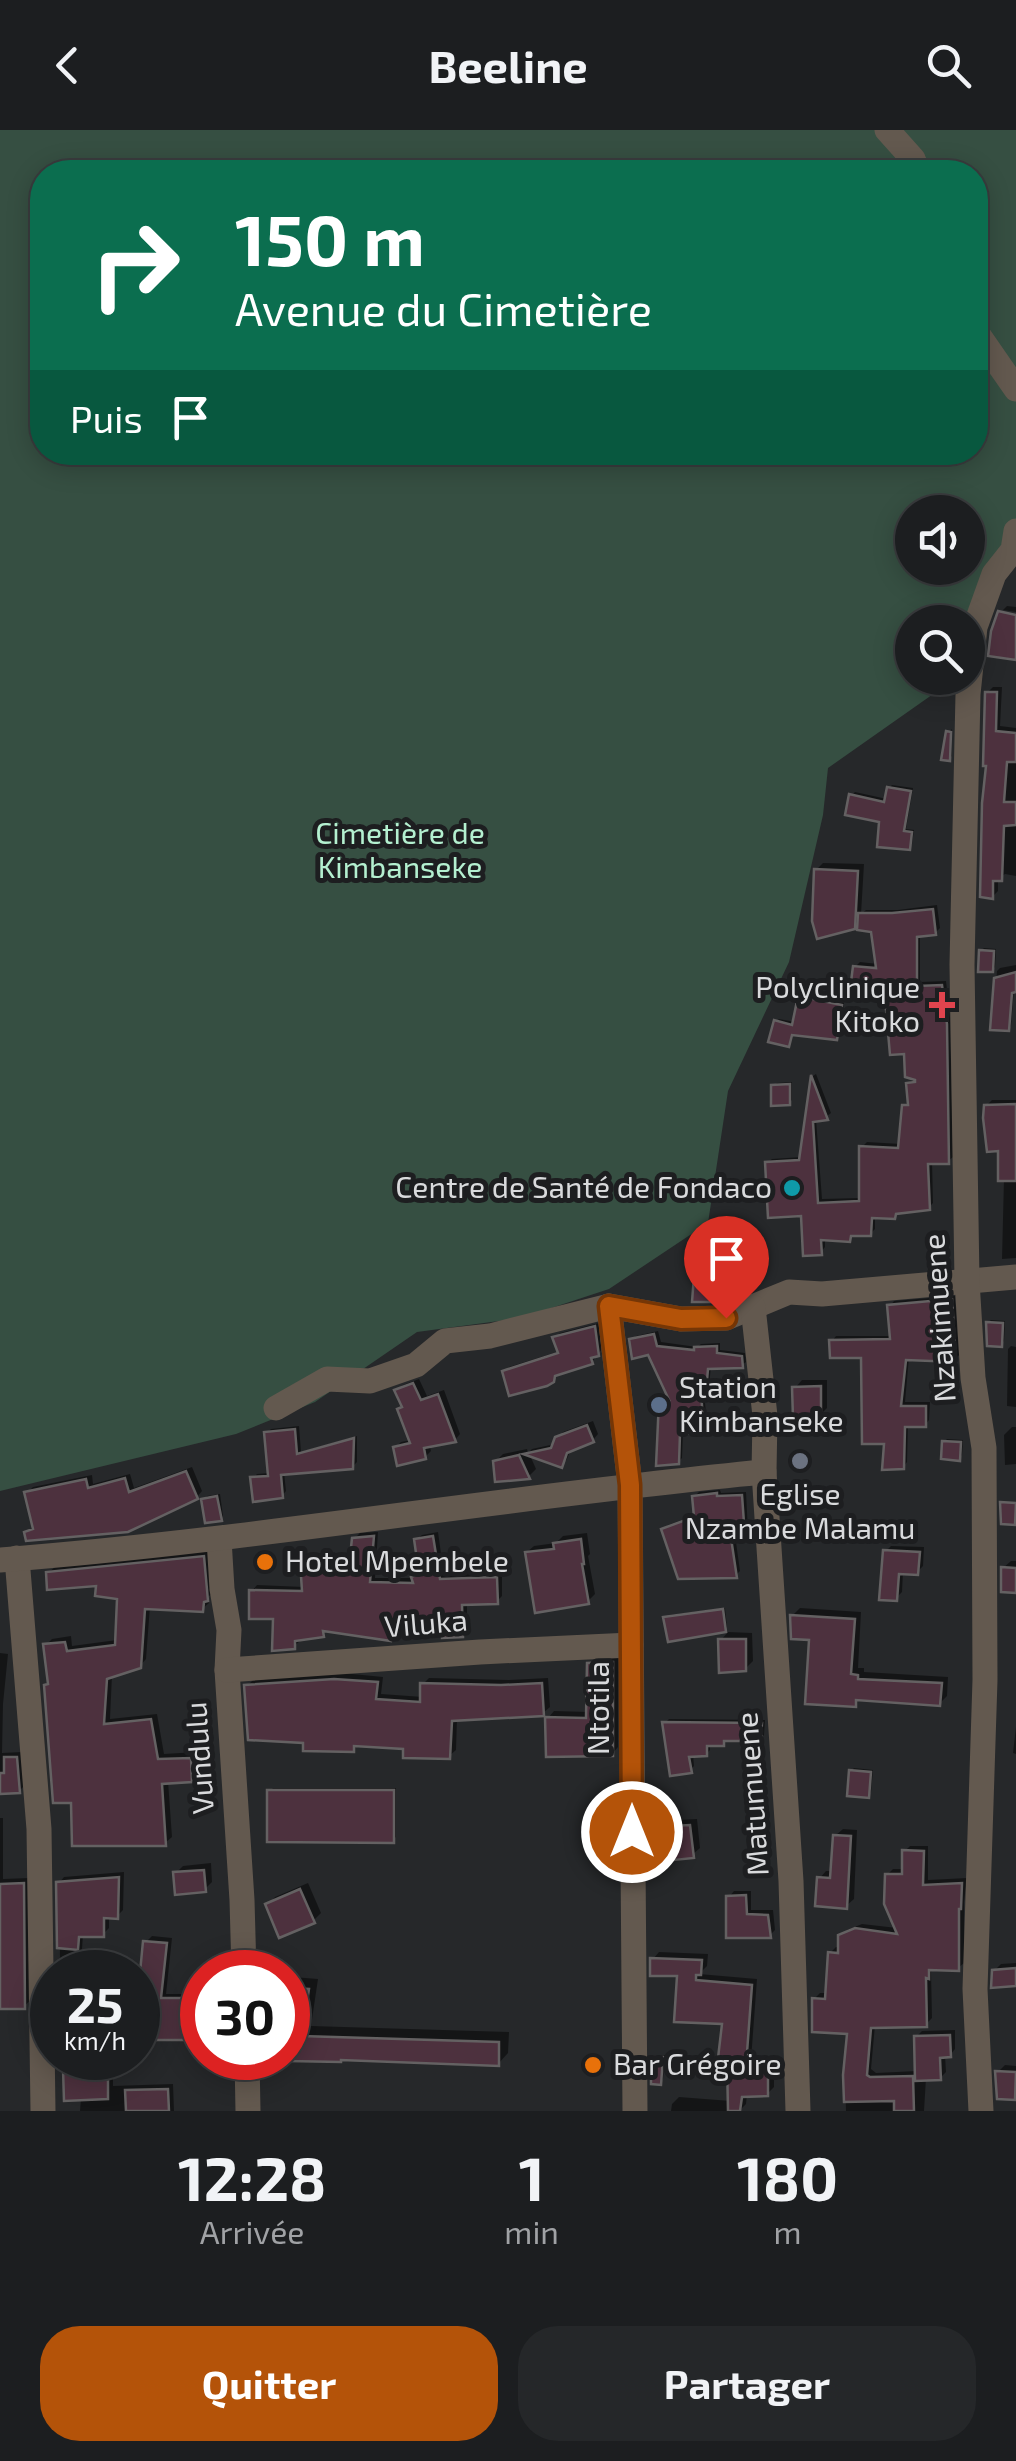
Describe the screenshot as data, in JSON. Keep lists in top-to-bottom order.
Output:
{
  "streets": {
    "street": [
      "Nzakimuene",
      "Viluka",
      "Ntotila",
      "Vundulu",
      "Matumuene"
    ]
  },
  "crossings": [
    ["Viluka", "Ntotila"],
    ["Viluka", "Vundulu"]
  ],
  "parks": ["Cimetière de Kimbanseke"],
  "places": {
    "health": ["Polyclinique Kitoko"],
    "other": [
      "Centre de Santé de Fondaco",
      "Station Kimbanseke",
      "Eglise Nzambe Malamu",
      "Hotel Mpembele",
      "Bar Grégoire"
    ]
  },
  "page": {
    "header": "Beeline",
    "turn": ["150 m", "Avenue du Cimetière"],
    "then": "Puis",
    "speed": "25 km/h",
    "limit": "30",
    "eta": [
      "12:28",
      "Arrivée",
      "1",
      "min",
      "180",
      "m"
    ],
    "buttons": ["Quitter", "Partager"]
  }
}
